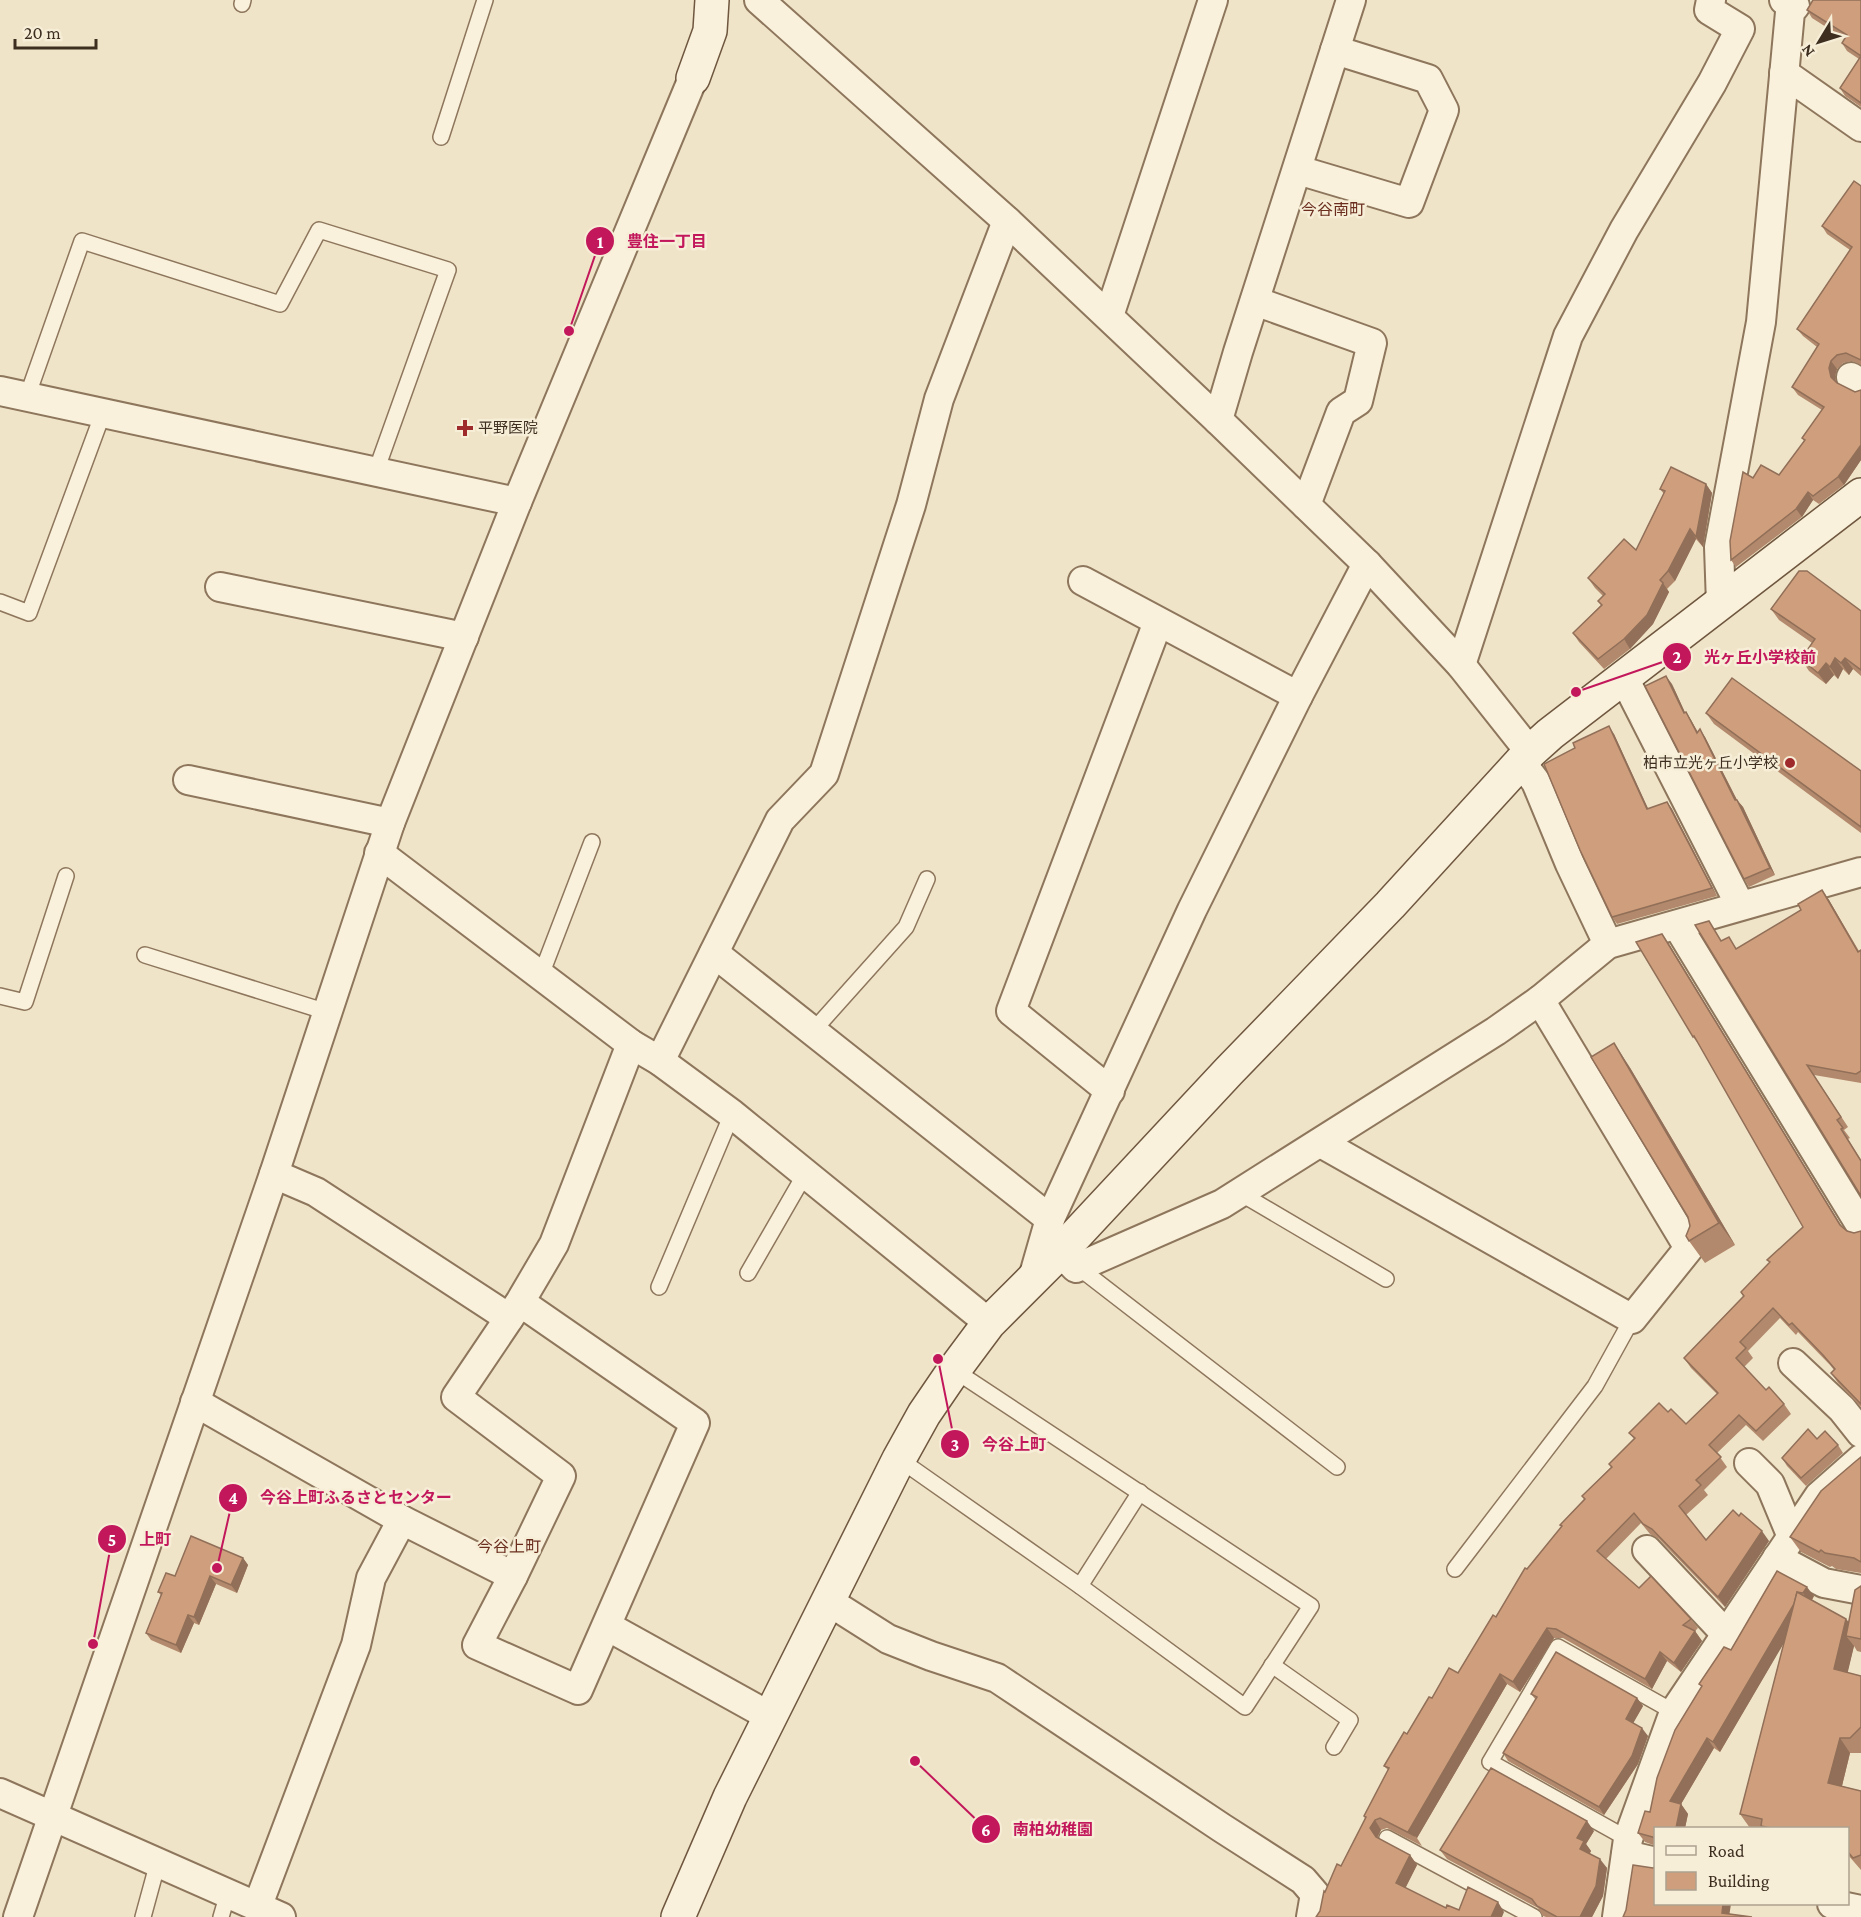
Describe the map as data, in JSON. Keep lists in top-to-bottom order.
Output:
{
  "districts": ["今谷南町", "今谷上町"],
  "places": {
    "other": [
      "豊住一丁目",
      "光ヶ丘小学校前",
      "柏市立光ヶ丘小学校",
      "今谷上町",
      "今谷上町ふるさとセンター",
      "上町",
      "南柏幼稚園"
    ],
    "health": ["平野医院"]
  },
  "legend": ["Road", "Building"],
  "scale_bar": "20 m",
  "north": "bottom left"
}
